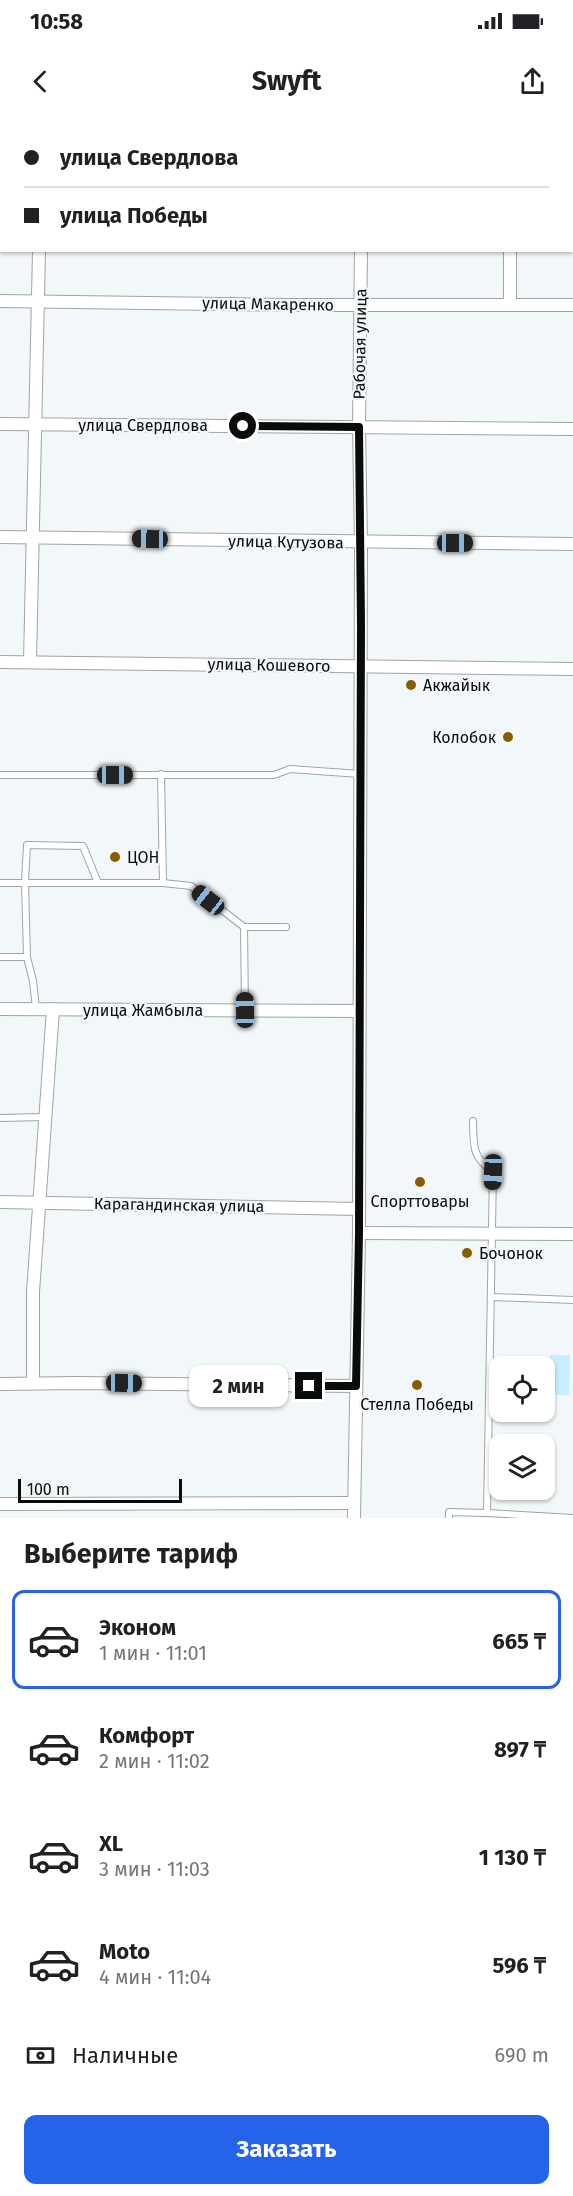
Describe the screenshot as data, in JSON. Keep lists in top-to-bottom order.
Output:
{
  "streets": {
    "street": [
      "улица Макаренко",
      "Рабочая улица",
      "улица Свердлова",
      "улица Кутузова",
      "улица Кошевого",
      "улица Жамбыла",
      "Карагандинская улица"
    ]
  },
  "crossings": [
    ["улица Макаренко", "Рабочая улица"],
    ["Рабочая улица", "улица Свердлова"],
    ["Рабочая улица", "улица Кутузова"],
    ["Рабочая улица", "улица Кошевого"],
    ["Рабочая улица", "улица Жамбыла"],
    ["Рабочая улица", "Карагандинская улица"]
  ],
  "places": [
    "Акжайык",
    "Колобок",
    "ЦОН",
    "Спорттовары",
    "Бочонок",
    "Стелла Победы"
  ],
  "scale_bar": "100 m",
  "page": {
    "status": "10:58",
    "header": "Swyft",
    "banner": ["улица Свердлова", "улица Победы"],
    "bubble": "2 мин",
    "scale": "100 m",
    "heading": "Выберите тариф",
    "list": [
      {
        "name": "Эконом",
        "note": "1 мин · 11:01",
        "value": "665 ₸"
      },
      {
        "name": "Комфорт",
        "note": "2 мин · 11:02",
        "value": "897 ₸"
      },
      {
        "name": "XL",
        "note": "3 мин · 11:03",
        "value": "1 130 ₸"
      },
      {
        "name": "Moto",
        "note": "4 мин · 11:04",
        "value": "596 ₸"
      }
    ],
    "pay": ["Наличные", "690 m"],
    "buttons": "Заказать"
  }
}
